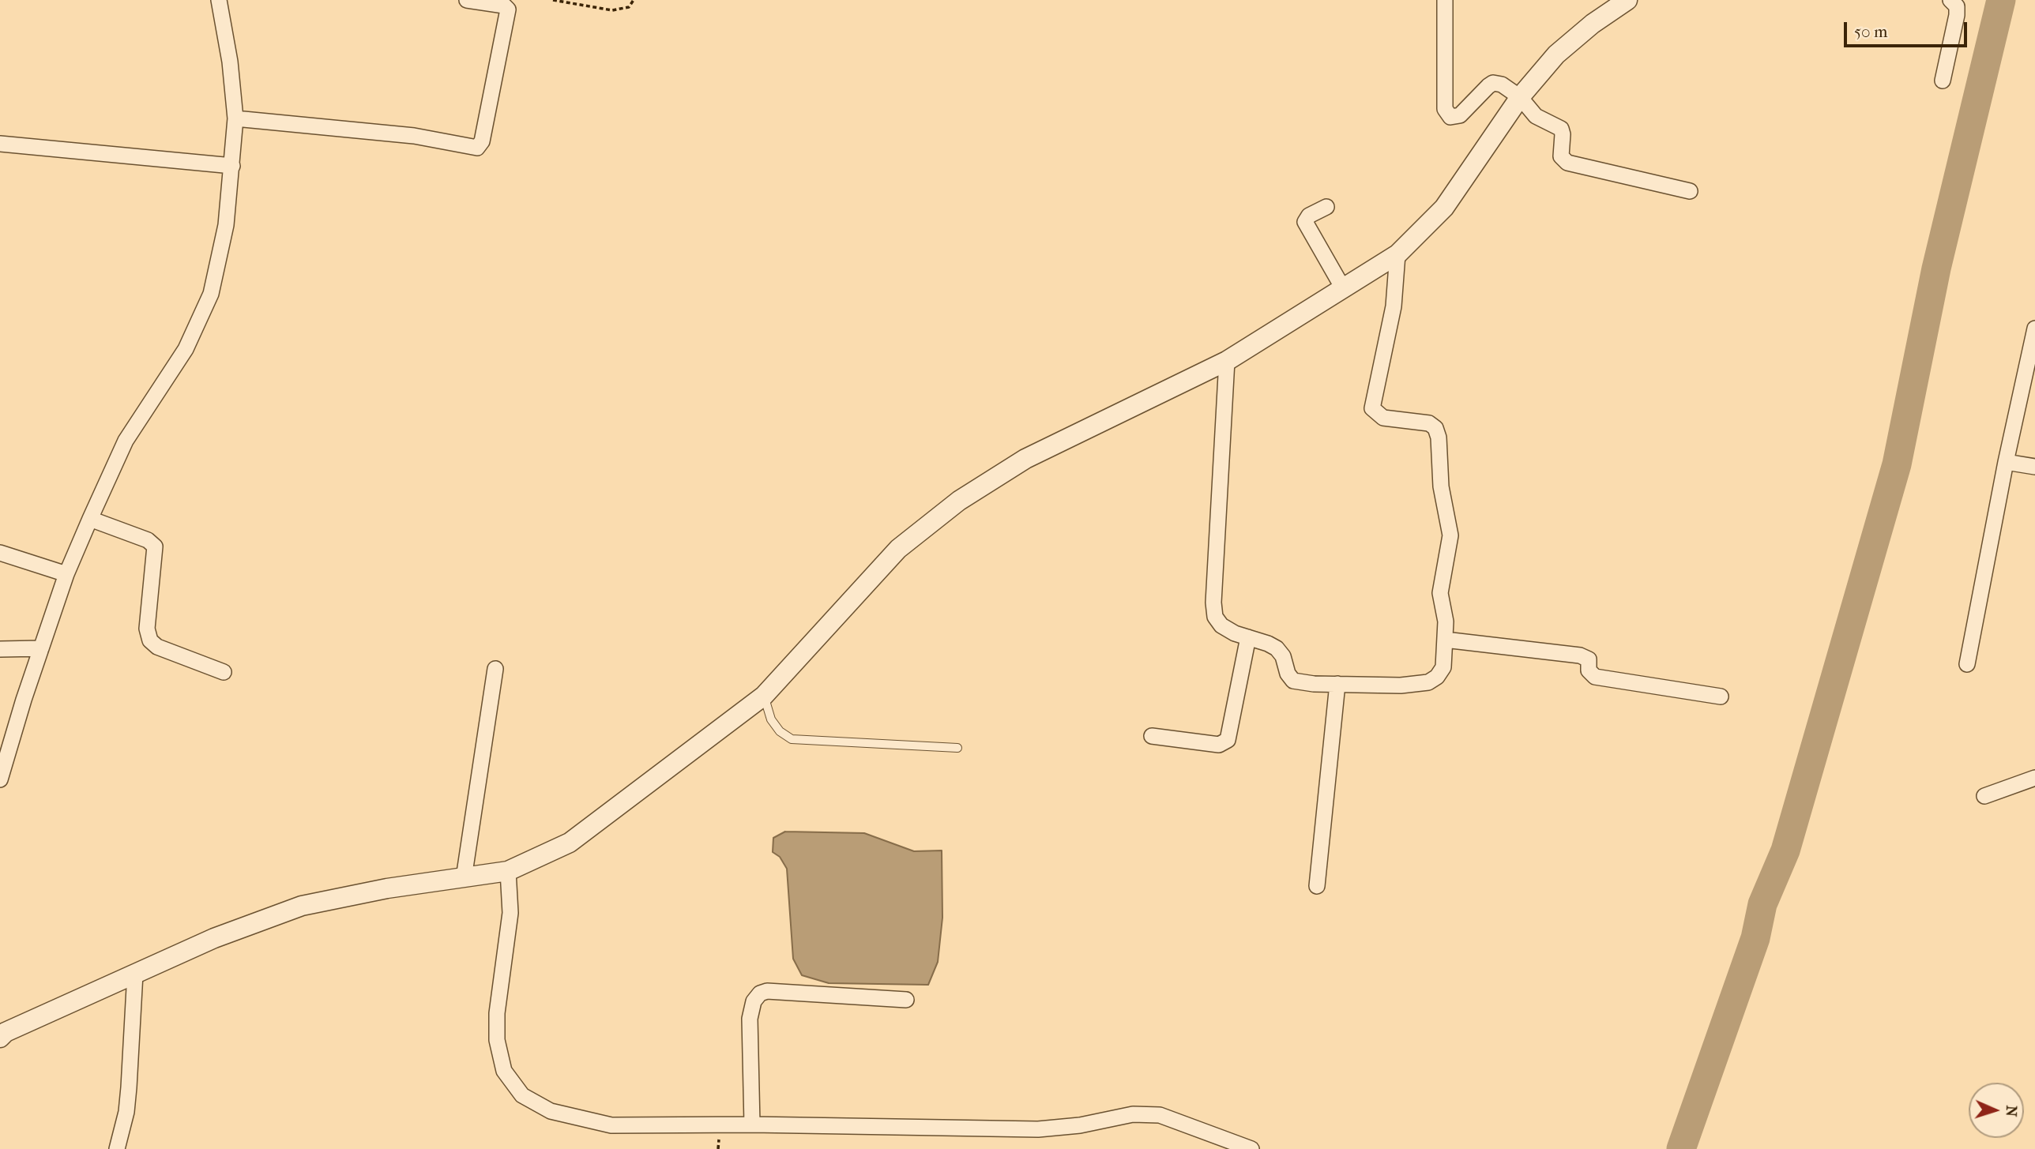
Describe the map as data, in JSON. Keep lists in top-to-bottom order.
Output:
{
  "scale_bar": "50 m",
  "north": "right"
}
